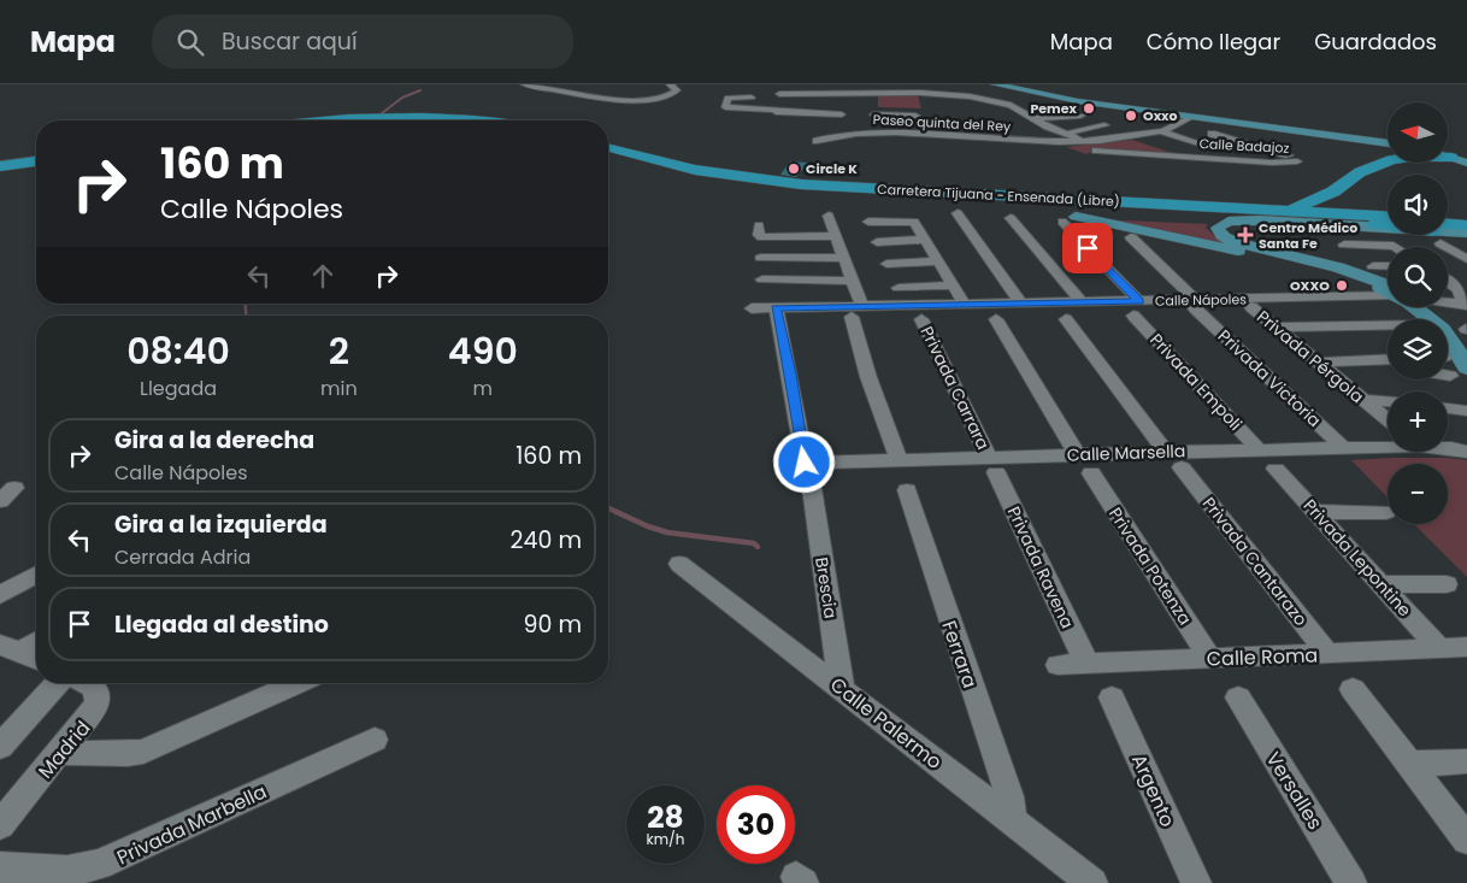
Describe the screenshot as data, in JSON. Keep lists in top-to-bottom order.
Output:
{
  "streets": {
    "highway": ["Carretera Tijuana - Ensenada (Libre)"],
    "street": [
      "Paseo quinta del Rey",
      "Calle Badajoz",
      "Calle Nápoles",
      "Privada Pérgola",
      "Privada Victoria",
      "Privada Empoli",
      "Privada Carrara",
      "Calle Marsella",
      "Privada Lepontine",
      "Privada Cantarazo",
      "Privada Potenza",
      "Privada Ravena",
      "Brescia",
      "Ferrara",
      "Calle Roma",
      "Calle Palermo",
      "Madrid",
      "Argento",
      "Versalles",
      "Privada Marbella"
    ]
  },
  "crossings": [
    ["Paseo quinta del Rey", "Calle Badajoz"],
    ["Calle Nápoles", "Privada Victoria"],
    ["Calle Nápoles", "Privada Empoli"],
    ["Privada Victoria", "Calle Marsella"],
    ["Privada Empoli", "Calle Marsella"],
    ["Privada Carrara", "Calle Marsella"],
    ["Privada Carrara", "Privada Ravena"],
    ["Calle Marsella", "Privada Cantarazo"],
    ["Calle Marsella", "Privada Ravena"],
    ["Privada Lepontine", "Calle Roma"],
    ["Privada Cantarazo", "Calle Roma"],
    ["Privada Potenza", "Calle Roma"],
    ["Privada Ravena", "Calle Roma"],
    ["Brescia", "Calle Palermo"],
    ["Ferrara", "Calle Palermo"]
  ],
  "places": {
    "other": [
      "Pemex",
      "Oxxo",
      "Circle K",
      "OXXO"
    ],
    "health": ["Centro Médico Santa Fe"]
  },
  "north": "left",
  "page": {
    "header": "Mapa",
    "search": "Buscar aquí",
    "nav": ["Mapa", "Cómo llegar", "Guardados"],
    "map_buttons": ["+", "−"],
    "turn": ["160 m", "Calle Nápoles"],
    "eta": [
      "08:40",
      "Llegada",
      "2",
      "min",
      "490",
      "m"
    ],
    "list": [
      {
        "name": "Gira a la derecha",
        "note": "Calle Nápoles",
        "value": "160 m"
      },
      {
        "name": "Gira a la izquierda",
        "note": "Cerrada Adria",
        "value": "240 m"
      },
      {
        "name": "Llegada al destino",
        "value": "90 m"
      }
    ],
    "speed": "28 km/h",
    "limit": "30"
  }
}
